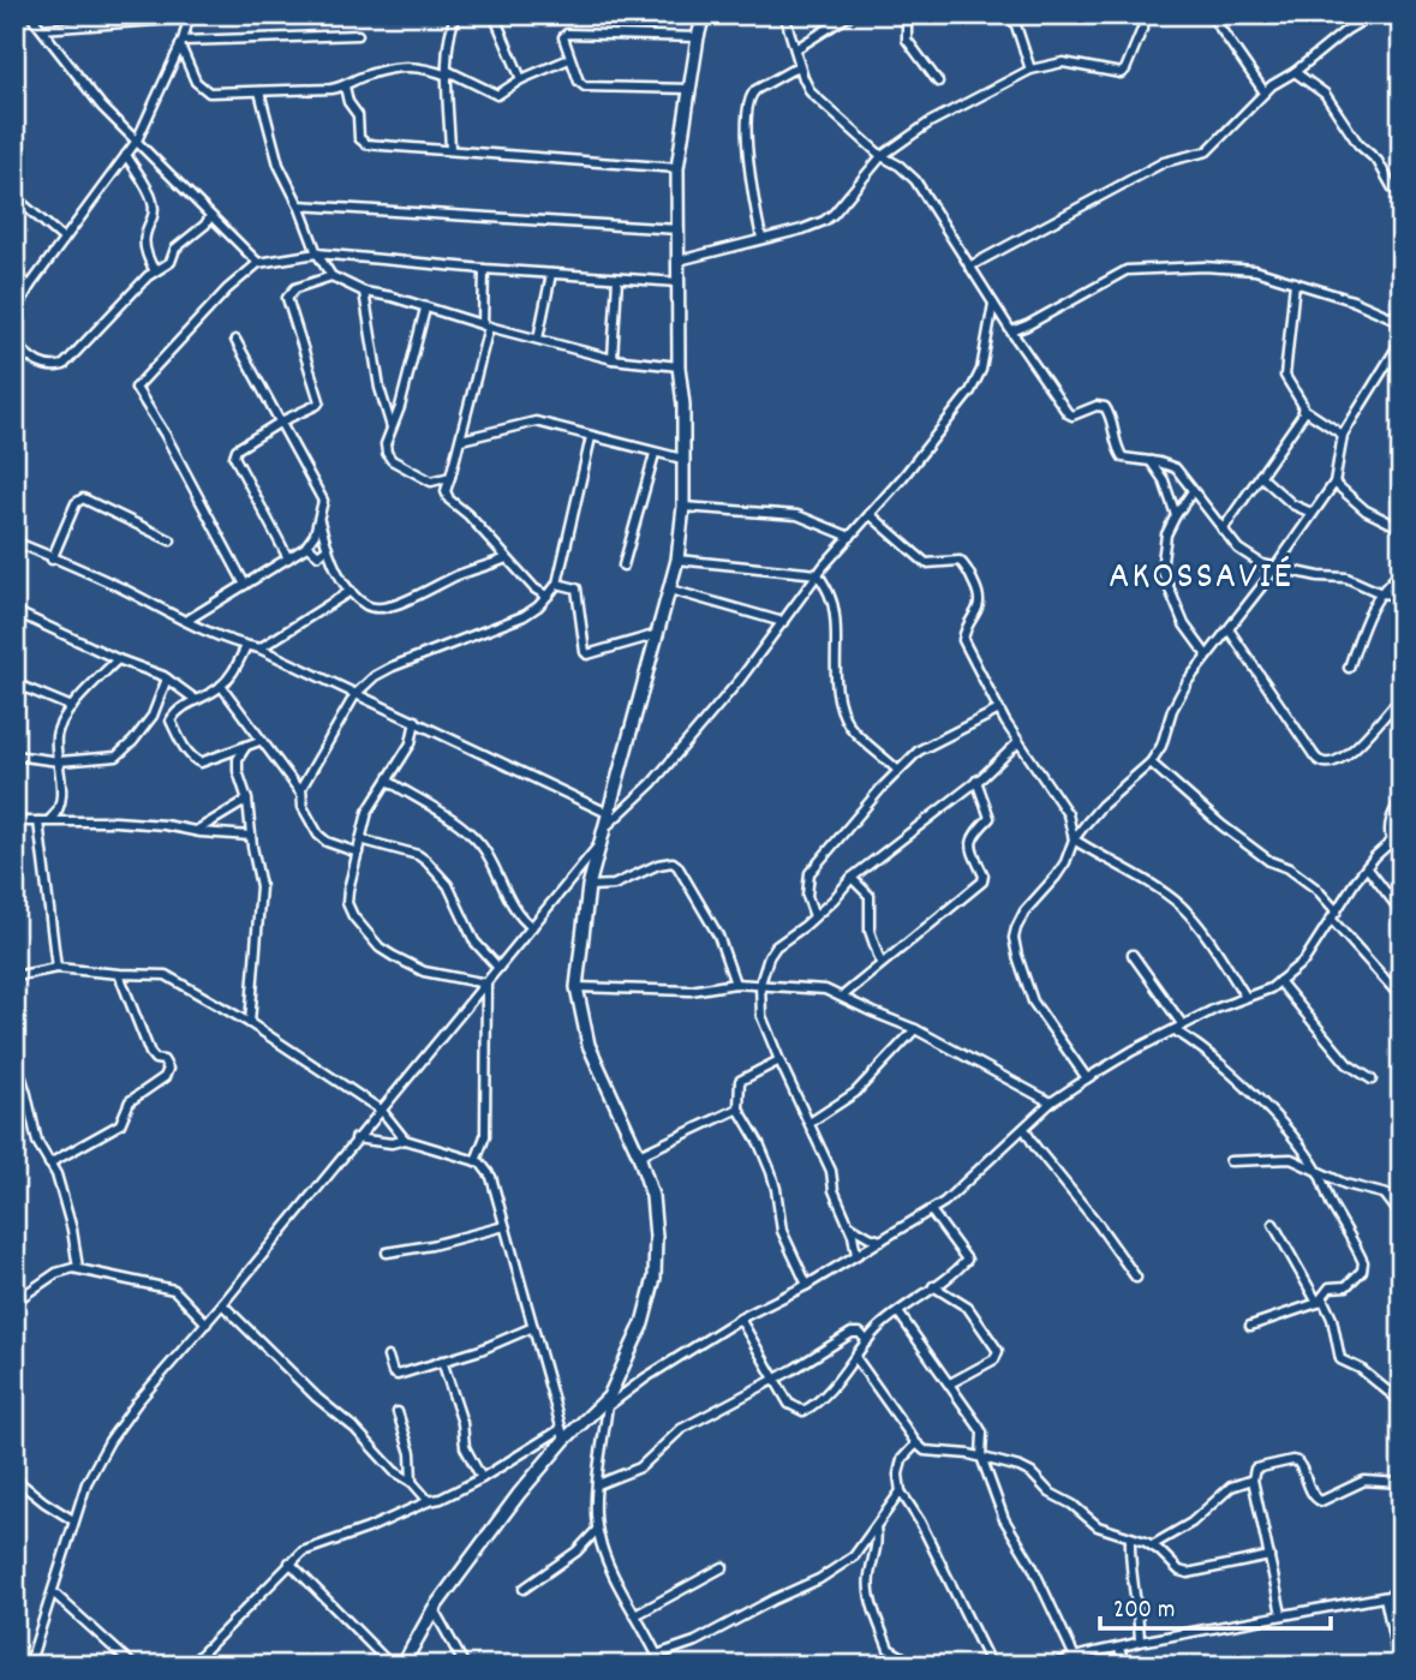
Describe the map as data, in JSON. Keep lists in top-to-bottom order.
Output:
{
  "districts": ["AKOSSAVIÉ"],
  "scale_bar": "200 m"
}
